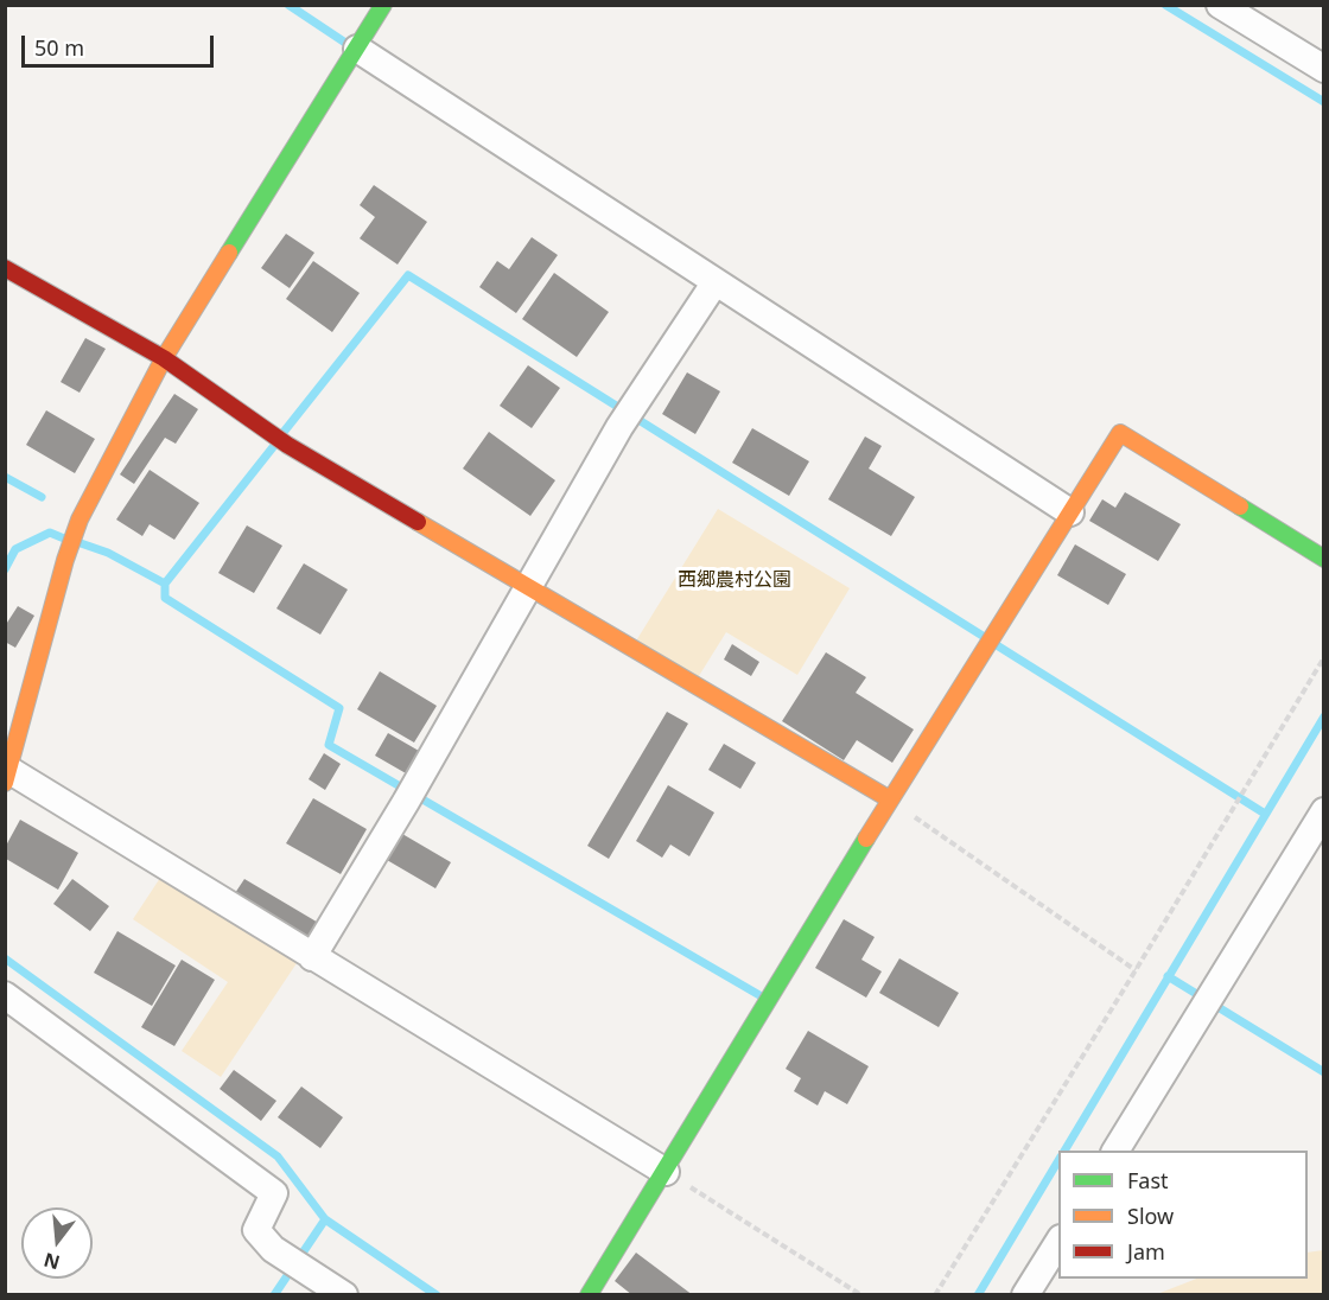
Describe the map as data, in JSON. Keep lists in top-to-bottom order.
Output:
{
  "parks": ["西郷農村公園"],
  "legend": ["Fast", "Slow", "Jam"],
  "scale_bar": "50 m",
  "north": "bottom"
}
